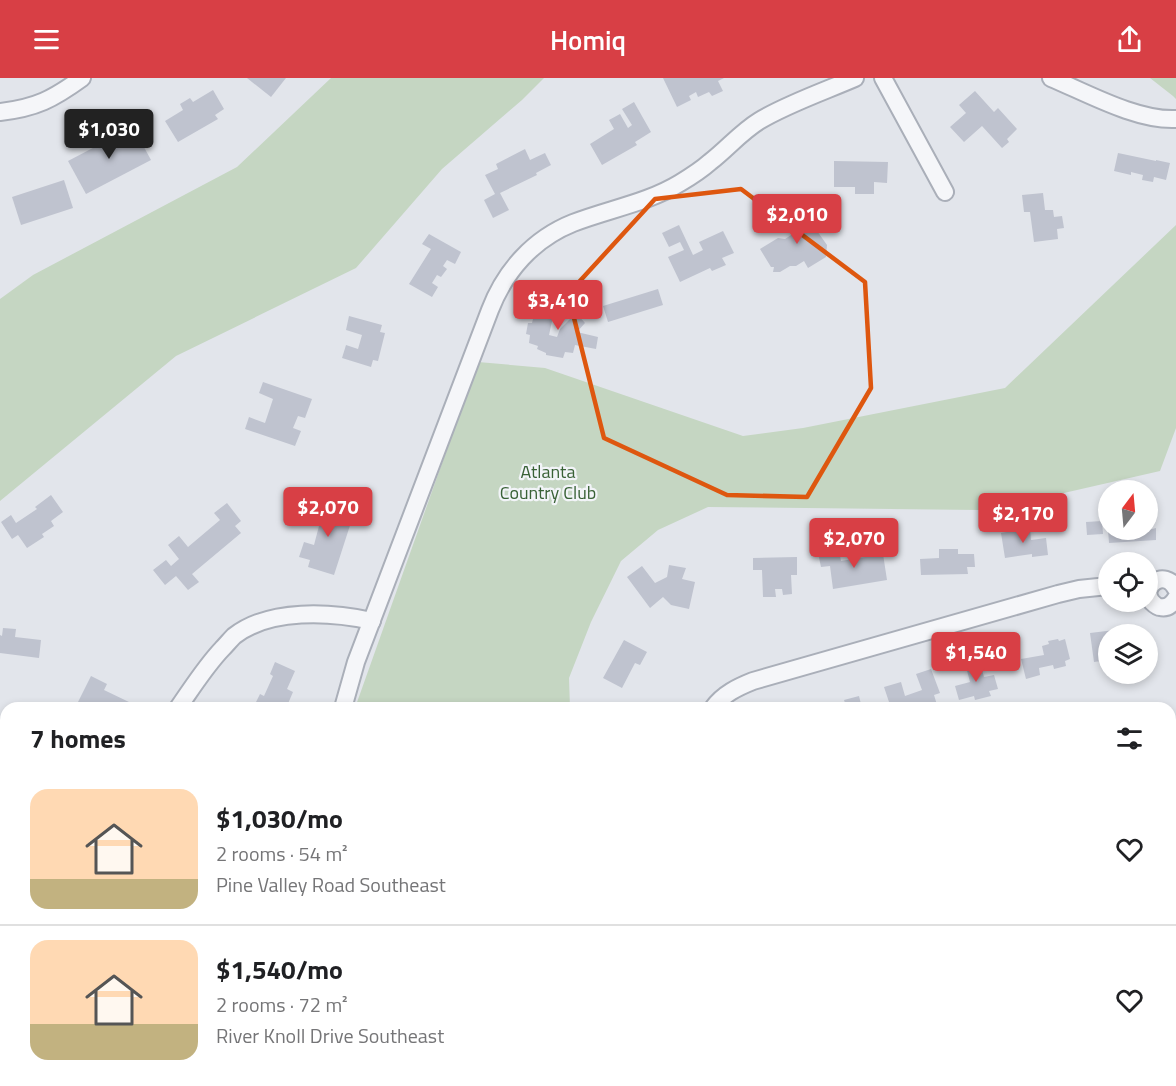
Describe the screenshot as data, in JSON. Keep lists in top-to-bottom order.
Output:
{
  "parks": ["Atlanta Country Club"],
  "north": "top",
  "page": {
    "header": "Homiq",
    "price": [
      "$1,030",
      "$2,010",
      "$3,410",
      "$2,070",
      "$2,170",
      "$2,070",
      "$1,540"
    ],
    "heading": "7 homes",
    "list": [
      {
        "name": "$1,030/mo",
        "note": "2 rooms · 54 m² · Pine Valley Road Southeast"
      },
      {
        "name": "$1,540/mo",
        "note": "2 rooms · 72 m² · River Knoll Drive Southeast"
      }
    ]
  }
}
